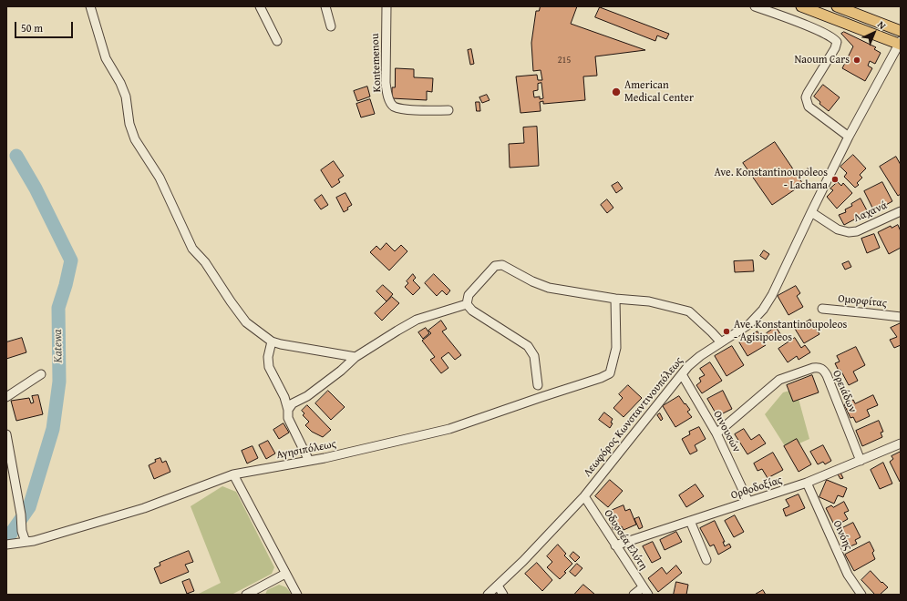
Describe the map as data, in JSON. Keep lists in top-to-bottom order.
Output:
{
  "streets": {
    "street": [
      "Kontemenou",
      "Λαχανά",
      "Ομορφίτας",
      "Ορειάδων",
      "Λεωφόρος Κωνσταντινουπόλεως",
      "Οινουσών",
      "Αγησιπόλεως",
      "Ορθοδοξίας",
      "Οινόης",
      "Οδυσσέα Ελύτη"
    ]
  },
  "crossings": [
    ["Λαχανά", "Λεωφόρος Κωνσταντινουπόλεως"],
    ["Ορειάδων", "Οινουσών"],
    ["Ορειάδων", "Ορθοδοξίας"],
    ["Λεωφόρος Κωνσταντινουπόλεως", "Οινουσών"],
    ["Λεωφόρος Κωνσταντινουπόλεως", "Οδυσσέα Ελύτη"],
    ["Οινουσών", "Ορθοδοξίας"],
    ["Ορθοδοξίας", "Οινόης"],
    ["Ορθοδοξίας", "Οδυσσέα Ελύτη"]
  ],
  "water": ["Katewa"],
  "places": [
    "Naoum Cars",
    "American Medical Center",
    "Ave. Konstantinoupoleos - Lachana",
    "Ave. Konstantinoupoleos - Agisipoleos"
  ],
  "house_numbers": ["215"],
  "scale_bar": "50 m",
  "north": "top right"
}
